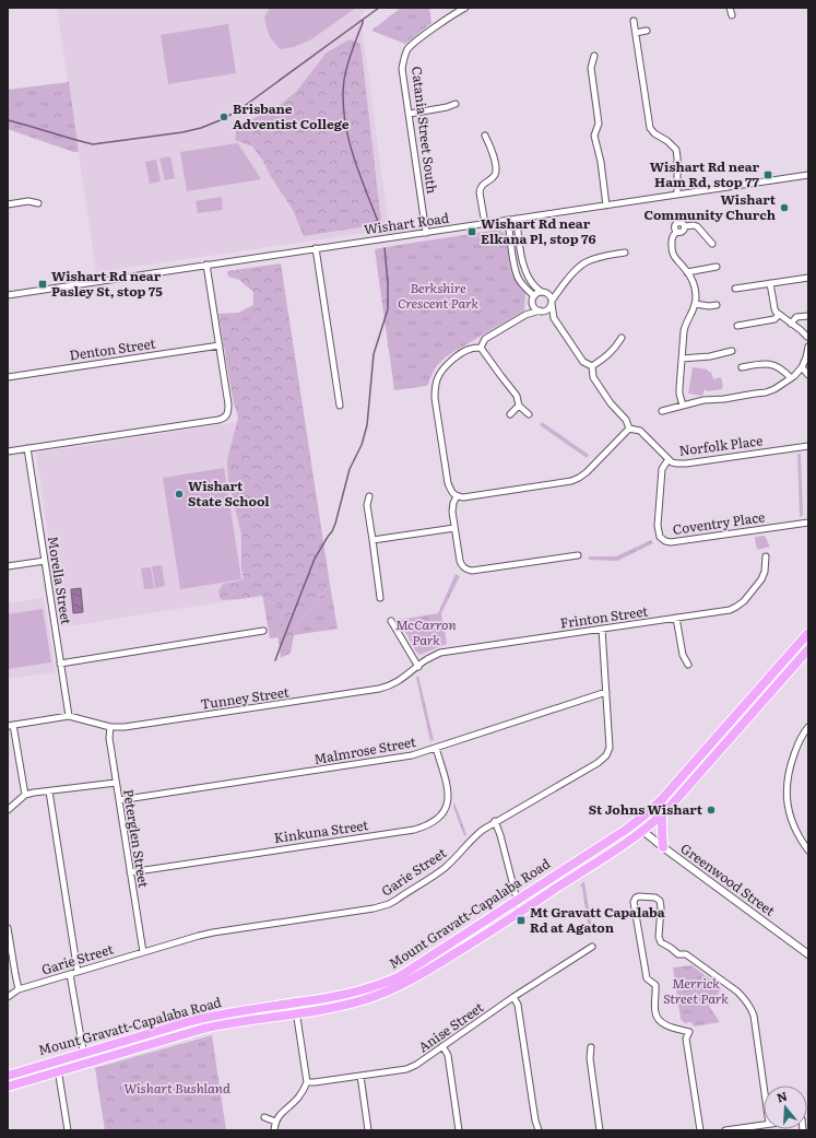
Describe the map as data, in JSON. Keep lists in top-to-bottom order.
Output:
{
  "streets": {
    "highway": ["Mount Gravatt-Capalaba Road"],
    "street": [
      "Catania Street South",
      "Wishart Road",
      "Denton Street",
      "Norfolk Place",
      "Coventry Place",
      "Morella Street",
      "Frinton Street",
      "Tunney Street",
      "Malmrose Street",
      "Kinkuna Street",
      "Peterglen Street",
      "Garie Street",
      "Greenwood Street",
      "Anise Street"
    ]
  },
  "crossings": [
    ["Catania Street South", "Wishart Road"],
    ["Norfolk Place", "Coventry Place"],
    ["Morella Street", "Tunney Street"],
    ["Frinton Street", "Tunney Street"],
    ["Frinton Street", "Garie Street"],
    ["Tunney Street", "Peterglen Street"],
    ["Malmrose Street", "Kinkuna Street"],
    ["Malmrose Street", "Peterglen Street"],
    ["Malmrose Street", "Garie Street"],
    ["Kinkuna Street", "Peterglen Street"],
    ["Peterglen Street", "Garie Street"],
    ["Greenwood Street", "Mount Gravatt-Capalaba Road"]
  ],
  "parks": [
    "Berkshire Crescent Park",
    "McCarron Park",
    "Merrick Street Park",
    "Wishart Bushland"
  ],
  "places": {
    "other": [
      "Brisbane Adventist College",
      "Wishart Community Church",
      "Wishart State School",
      "St Johns Wishart"
    ],
    "transit": [
      "Wishart Rd near Ham Rd, stop 77",
      "Wishart Rd near Elkana Pl, stop 76",
      "Wishart Rd near Pasley St, stop 75",
      "Mt Gravatt Capalaba Rd at Agaton"
    ]
  },
  "north": "top"
}
